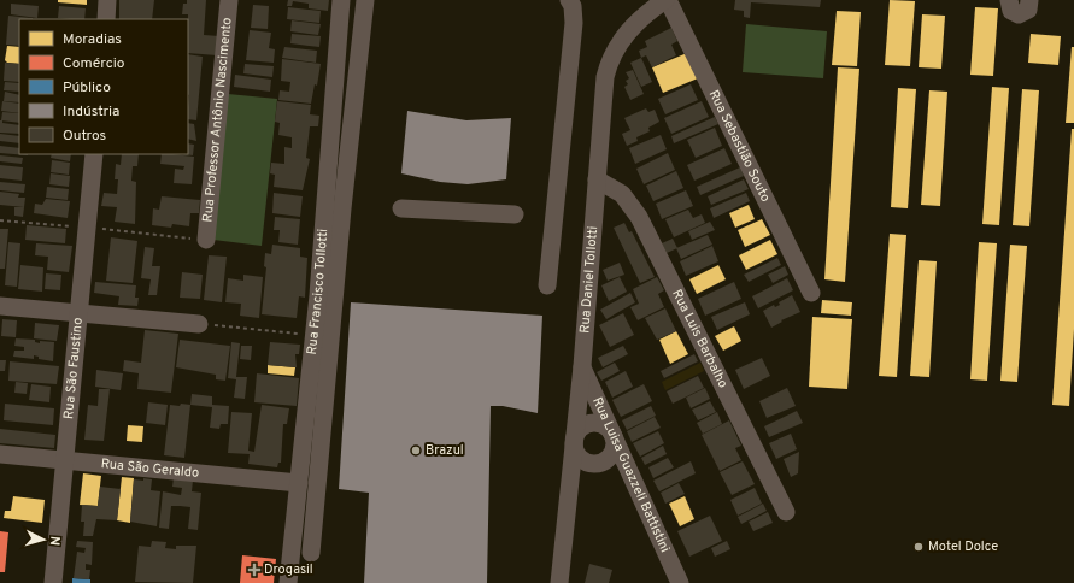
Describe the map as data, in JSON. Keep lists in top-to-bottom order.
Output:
{
  "streets": {
    "street": [
      "Rua Professor Antônio Nascimento",
      "Rua Sebastião Souto",
      "Rua Daniel Tollotti",
      "Rua Francisco Tollotti",
      "Rua Luis Barbalho",
      "Rua São Faustino",
      "Rua São Geraldo",
      "Rua Luisa Guazzeli Battistini"
    ]
  },
  "crossings": [
    ["Rua Sebastião Souto", "Rua Daniel Tollotti"],
    ["Rua Daniel Tollotti", "Rua Luis Barbalho"],
    ["Rua Daniel Tollotti", "Rua Luisa Guazzeli Battistini"],
    ["Rua Francisco Tollotti", "Rua São Geraldo"],
    ["Rua São Faustino", "Rua São Geraldo"]
  ],
  "places": {
    "other": ["Brazul", "Motel Dolce"],
    "health": ["Drogasil"]
  },
  "legend": [
    "Moradias",
    "Comércio",
    "Público",
    "Indústria",
    "Outros"
  ],
  "north": "right"
}
